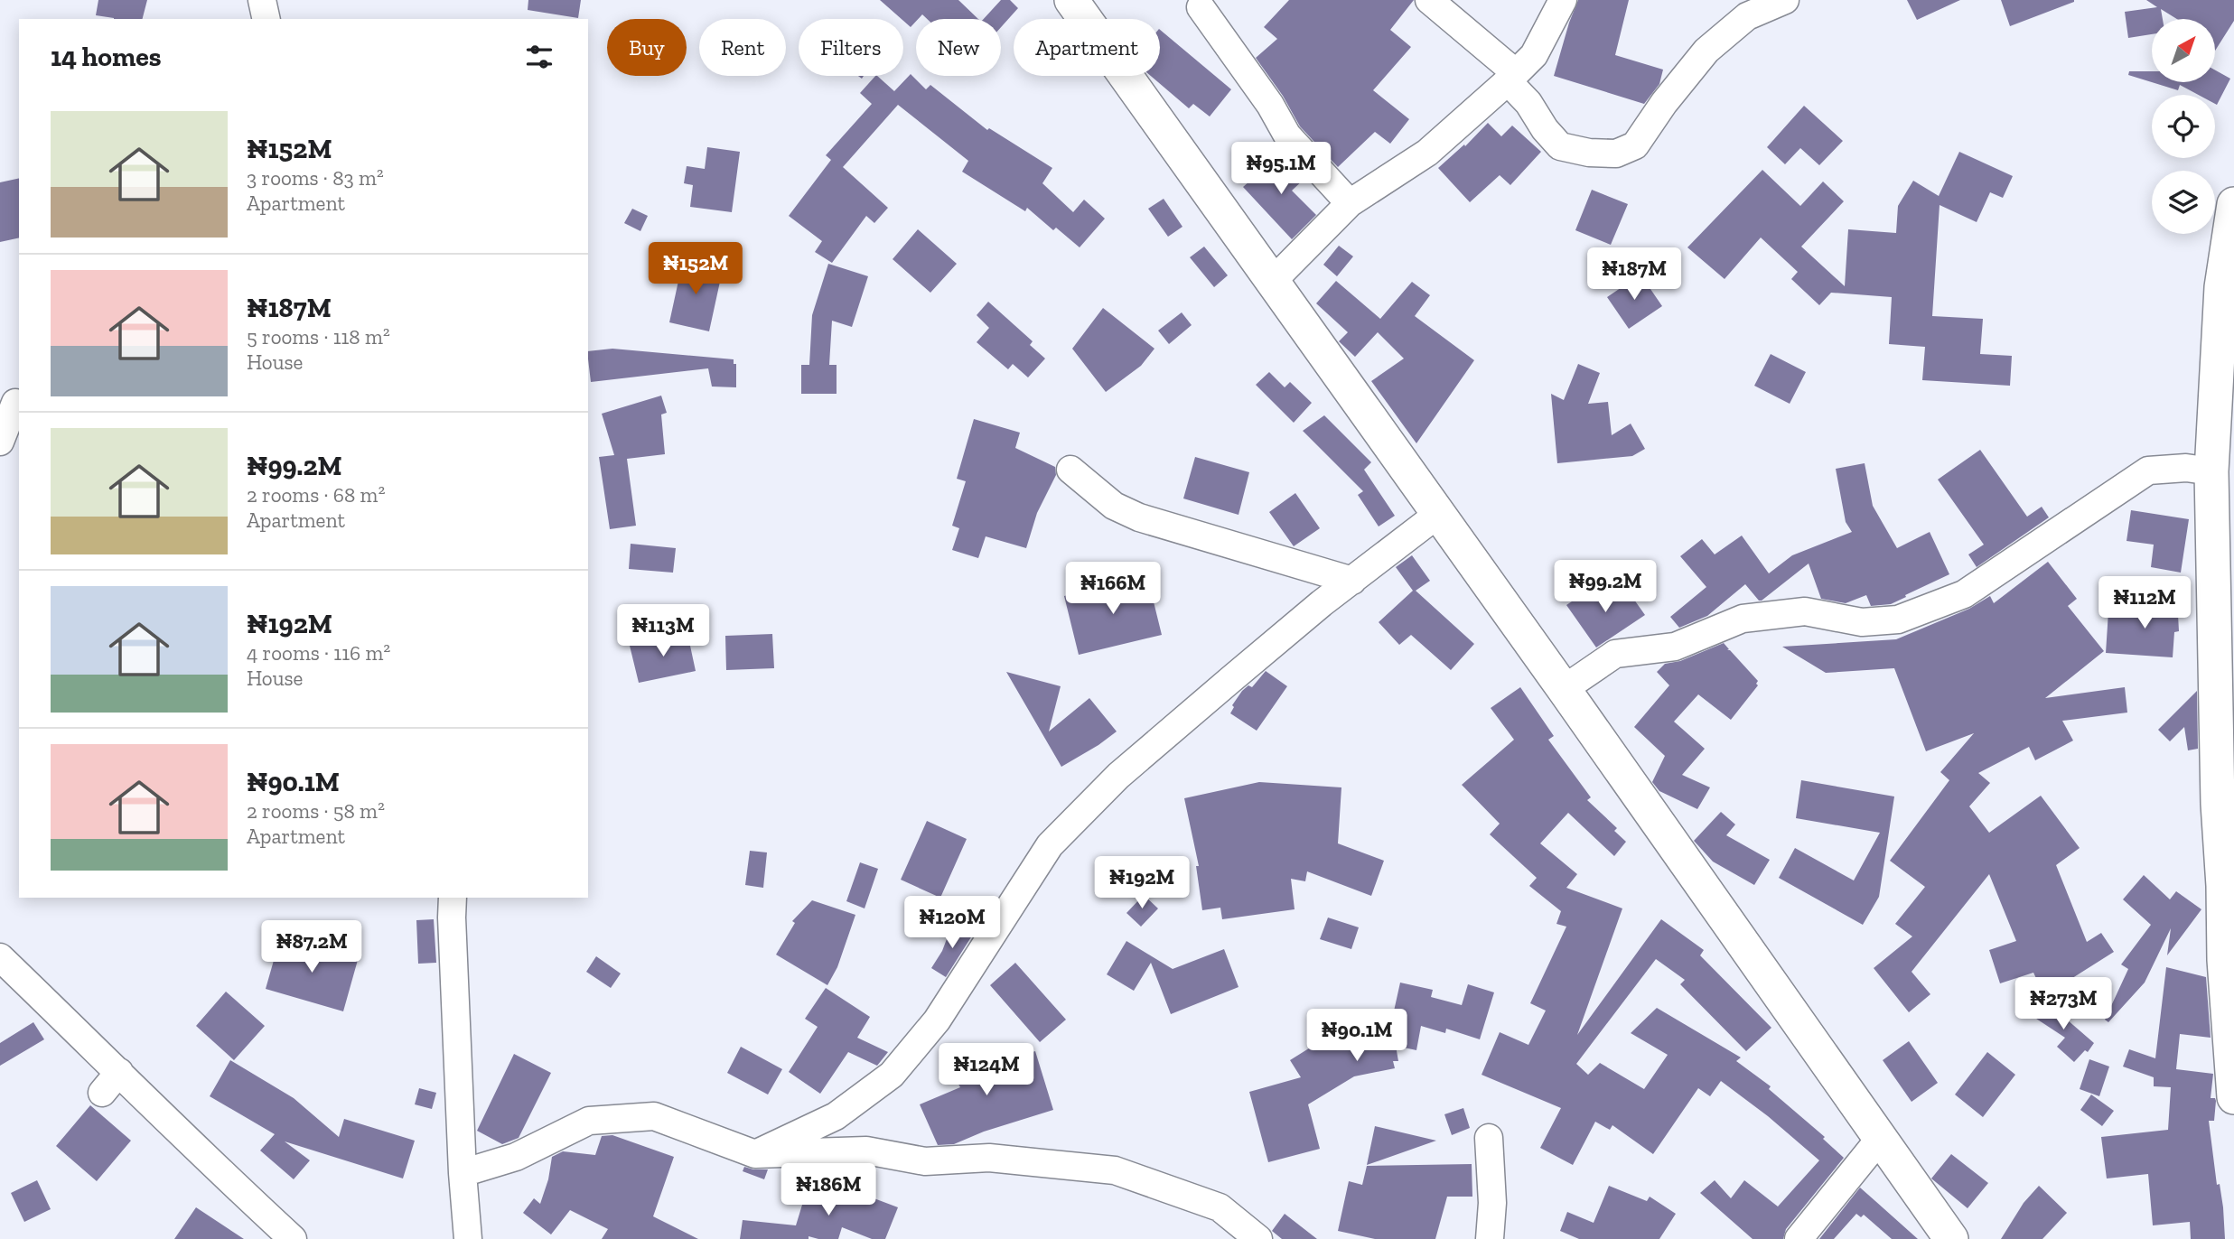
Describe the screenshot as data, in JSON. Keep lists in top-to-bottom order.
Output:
{
  "north": "top right",
  "page": {
    "chip": [
      "Buy",
      "Rent",
      "Filters",
      "New",
      "Apartment"
    ],
    "heading": "14 homes",
    "list": [
      {
        "name": "₦152M",
        "note": "3 rooms · 83 m² · Apartment"
      },
      {
        "name": "₦187M",
        "note": "5 rooms · 118 m² · House"
      },
      {
        "name": "₦99.2M",
        "note": "2 rooms · 68 m² · Apartment"
      },
      {
        "name": "₦192M",
        "note": "4 rooms · 116 m² · House"
      },
      {
        "name": "₦90.1M",
        "note": "2 rooms · 58 m² · Apartment"
      }
    ],
    "price": [
      "₦95.1M",
      "₦152M",
      "₦187M",
      "₦99.2M",
      "₦166M",
      "₦112M",
      "₦113M",
      "₦192M",
      "₦120M",
      "₦87.2M",
      "₦273M",
      "₦90.1M",
      "₦124M",
      "₦186M"
    ]
  }
}
